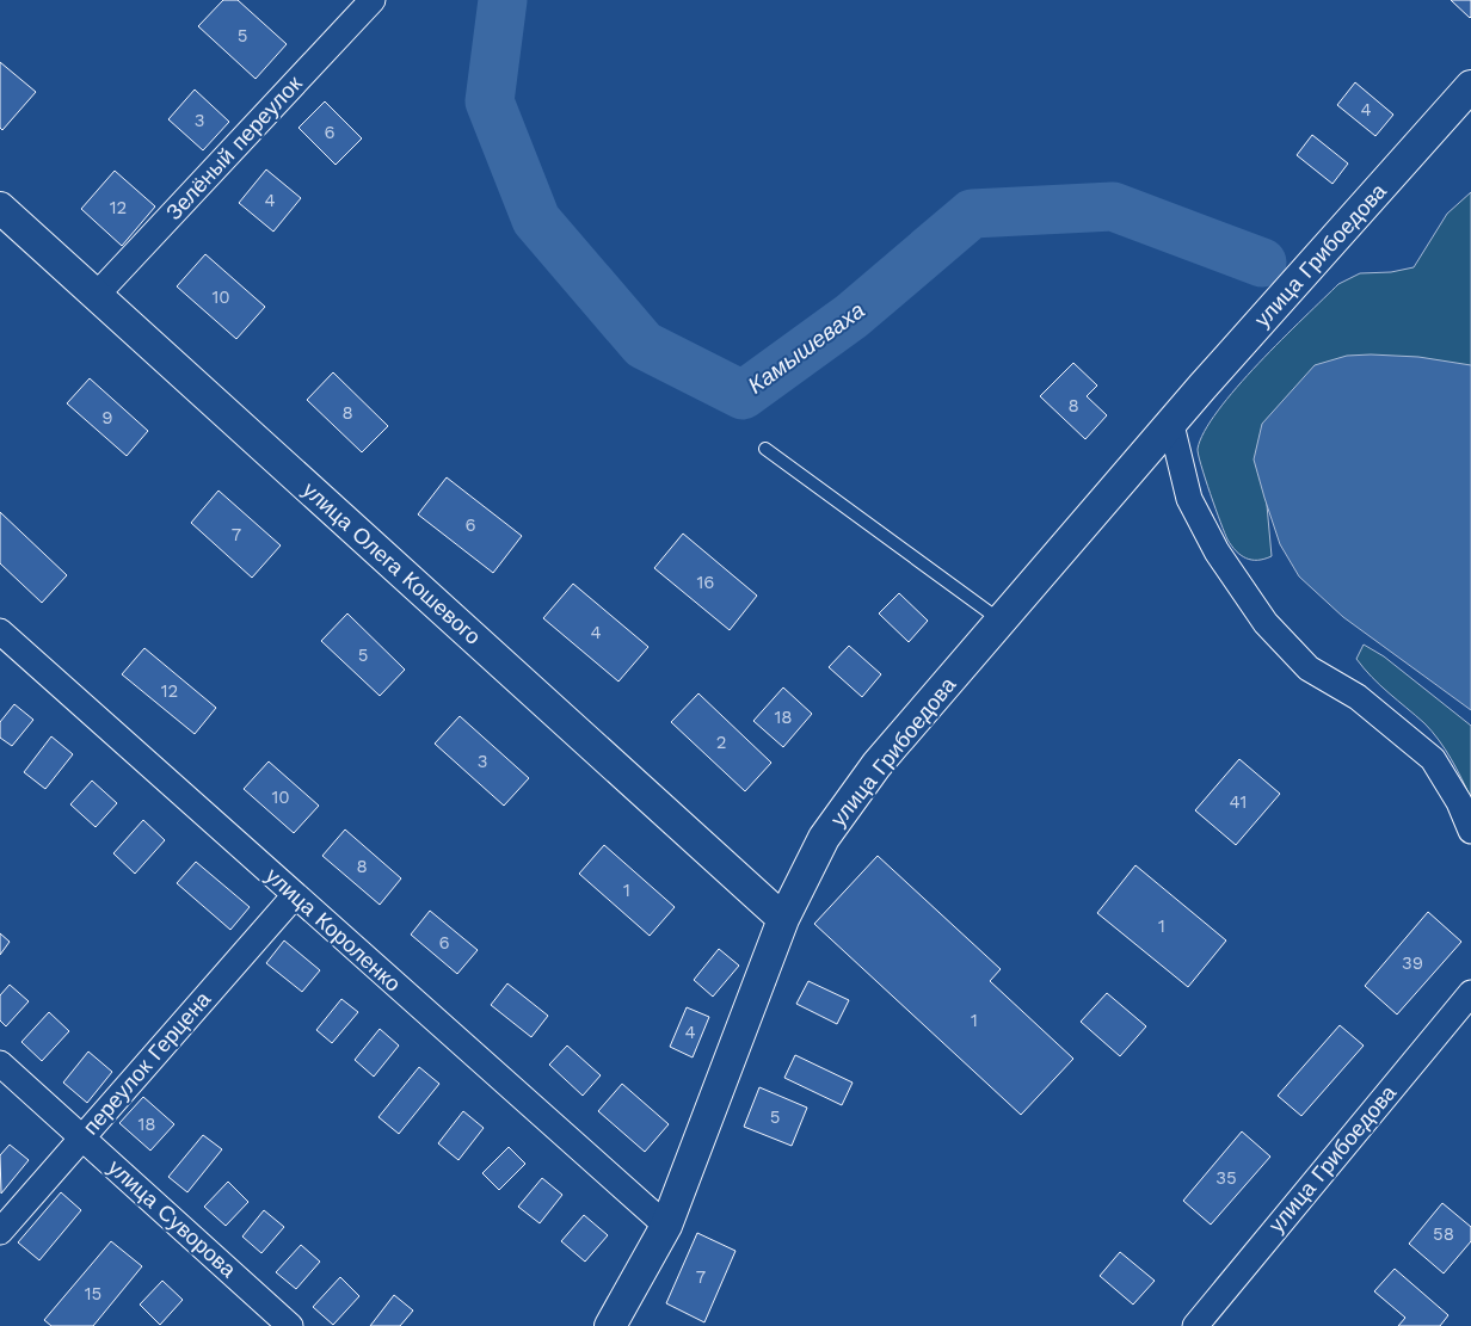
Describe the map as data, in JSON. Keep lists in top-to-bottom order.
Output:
{
  "streets": {
    "street": [
      "Зелёный переулок",
      "улица Грибоедова",
      "улица Олега Кошевого",
      "улица Короленко",
      "переулок Герцена",
      "улица Суворова"
    ]
  },
  "crossings": [
    ["Зелёный переулок", "улица Олега Кошевого"],
    ["улица Грибоедова", "улица Олега Кошевого"],
    ["улица Грибоедова", "улица Короленко"],
    ["улица Короленко", "переулок Герцена"],
    ["переулок Герцена", "улица Суворова"]
  ],
  "water": ["Камышеваха"],
  "house_numbers": [
    "5",
    "4",
    "3",
    "6",
    "4",
    "12",
    "10",
    "8",
    "8",
    "9",
    "6",
    "7",
    "16",
    "4",
    "5",
    "12",
    "18",
    "2",
    "3",
    "10",
    "41",
    "8",
    "1",
    "1",
    "6",
    "39",
    "1",
    "4",
    "5",
    "18",
    "35",
    "58",
    "7",
    "15"
  ]
}
